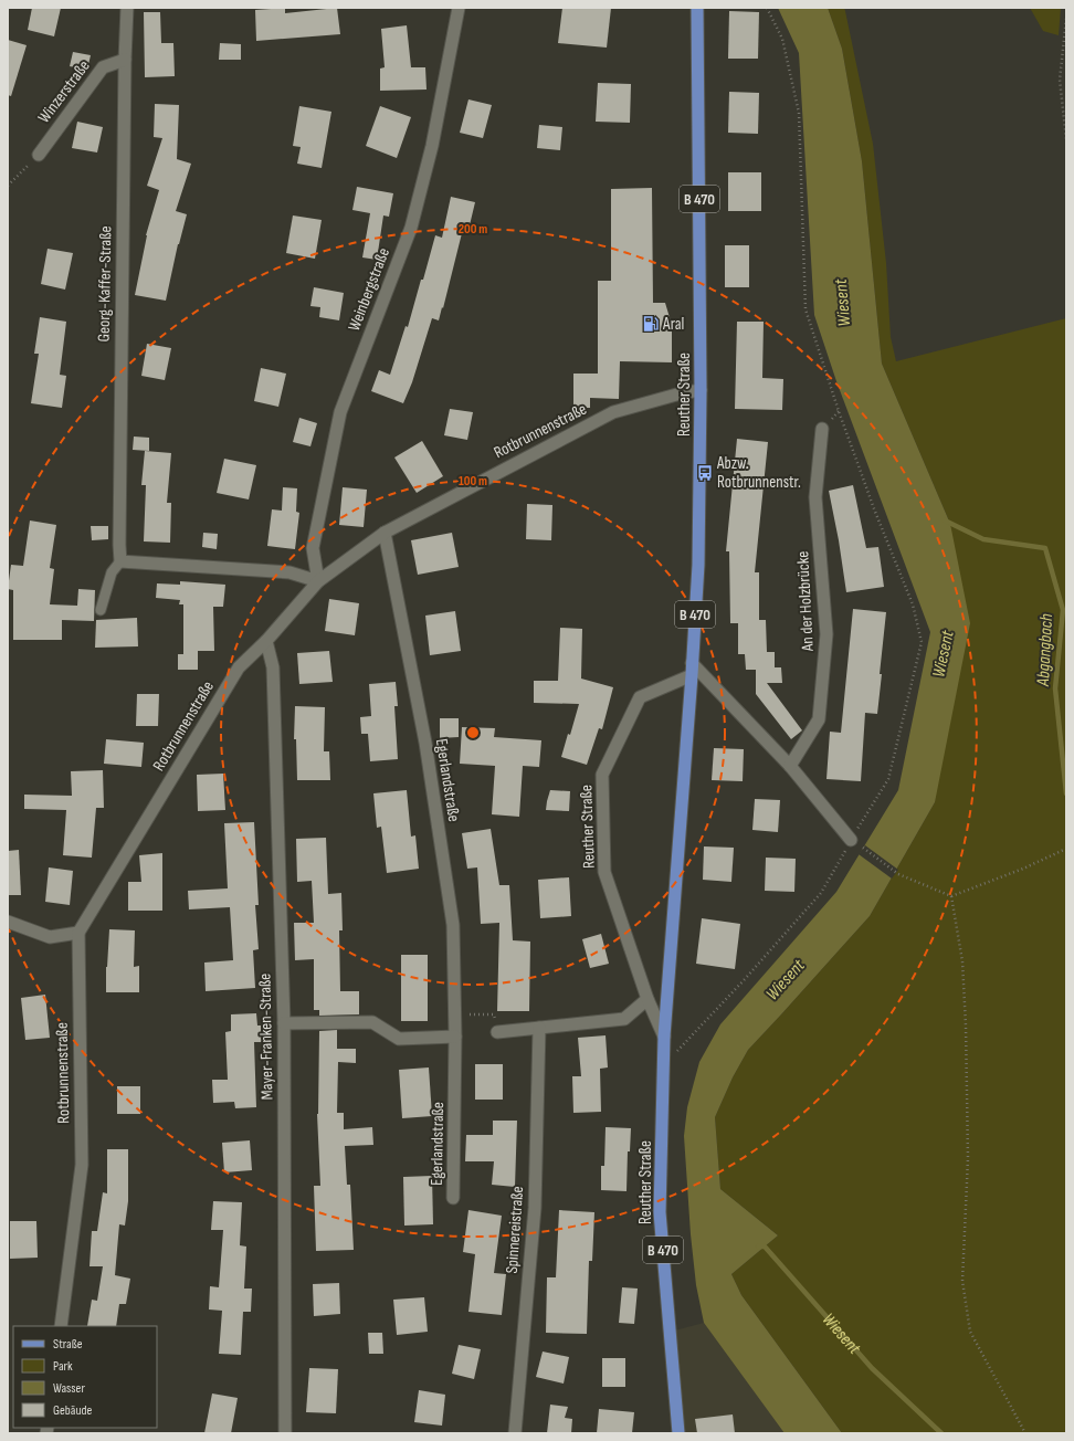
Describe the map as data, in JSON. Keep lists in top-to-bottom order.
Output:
{
  "streets": {
    "main road": ["B 470", "Reuther Straße"],
    "street": [
      "Winzerstraße",
      "Georg-Kaffer-Straße",
      "Weinbergstraße",
      "Rotbrunnenstraße",
      "An der Holzbrücke",
      "Egerlandstraße",
      "Mayer-Franken-Straße",
      "Spinnereistraße"
    ]
  },
  "crossings": [
    ["Winzerstraße", "Georg-Kaffer-Straße"],
    ["Weinbergstraße", "Rotbrunnenstraße"],
    ["Reuther Straße", "Rotbrunnenstraße"],
    ["Rotbrunnenstraße", "Egerlandstraße"],
    ["Rotbrunnenstraße", "Mayer-Franken-Straße"]
  ],
  "water": ["Wiesent", "Abgangbach"],
  "places": {
    "fuel station": ["Aral"],
    "bus stop": ["Abzw. Rotbrunnenstr."]
  },
  "legend": [
    "Straße",
    "Park",
    "Wasser",
    "Gebäude"
  ],
  "rings": ["200 m", "100 m"]
}
